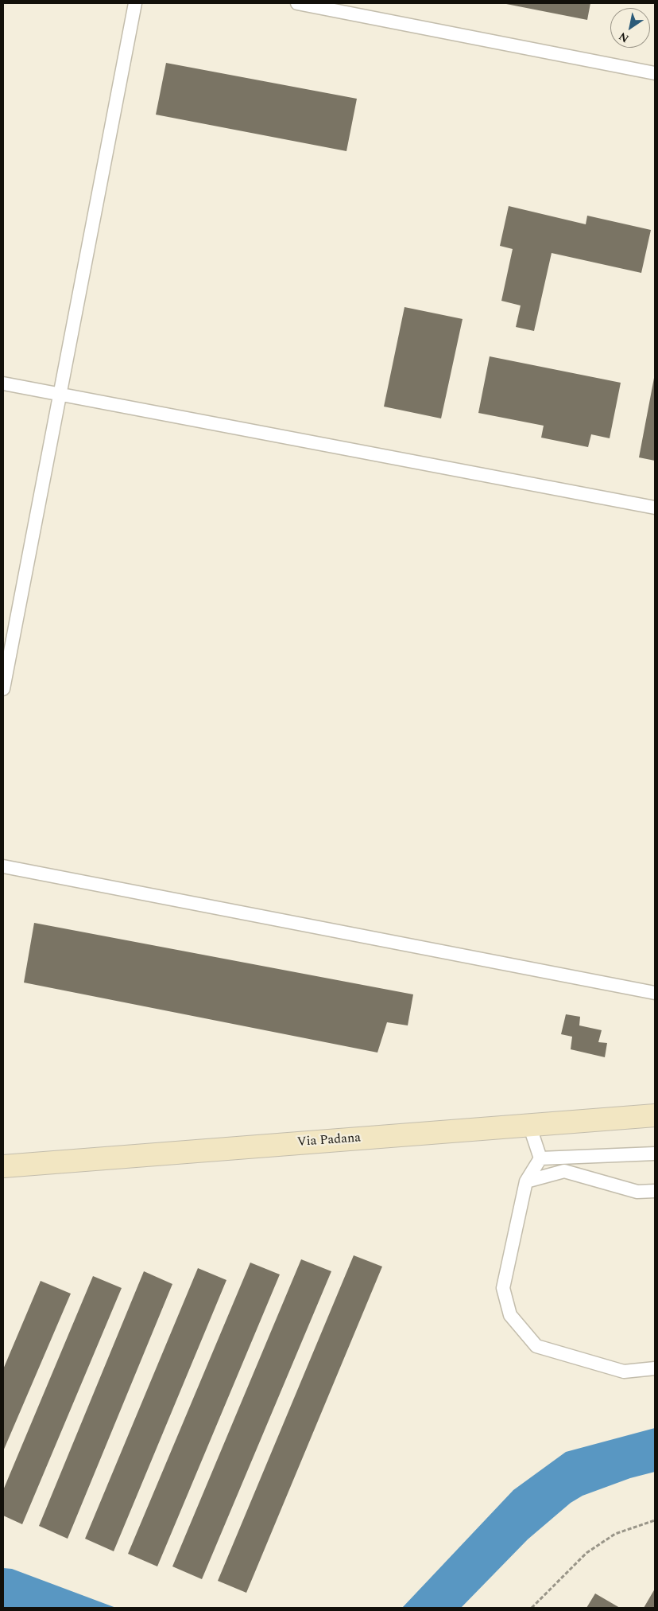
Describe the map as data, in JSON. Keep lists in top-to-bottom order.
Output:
{
  "streets": {
    "main road": ["Via Padana"]
  },
  "north": "bottom left"
}
